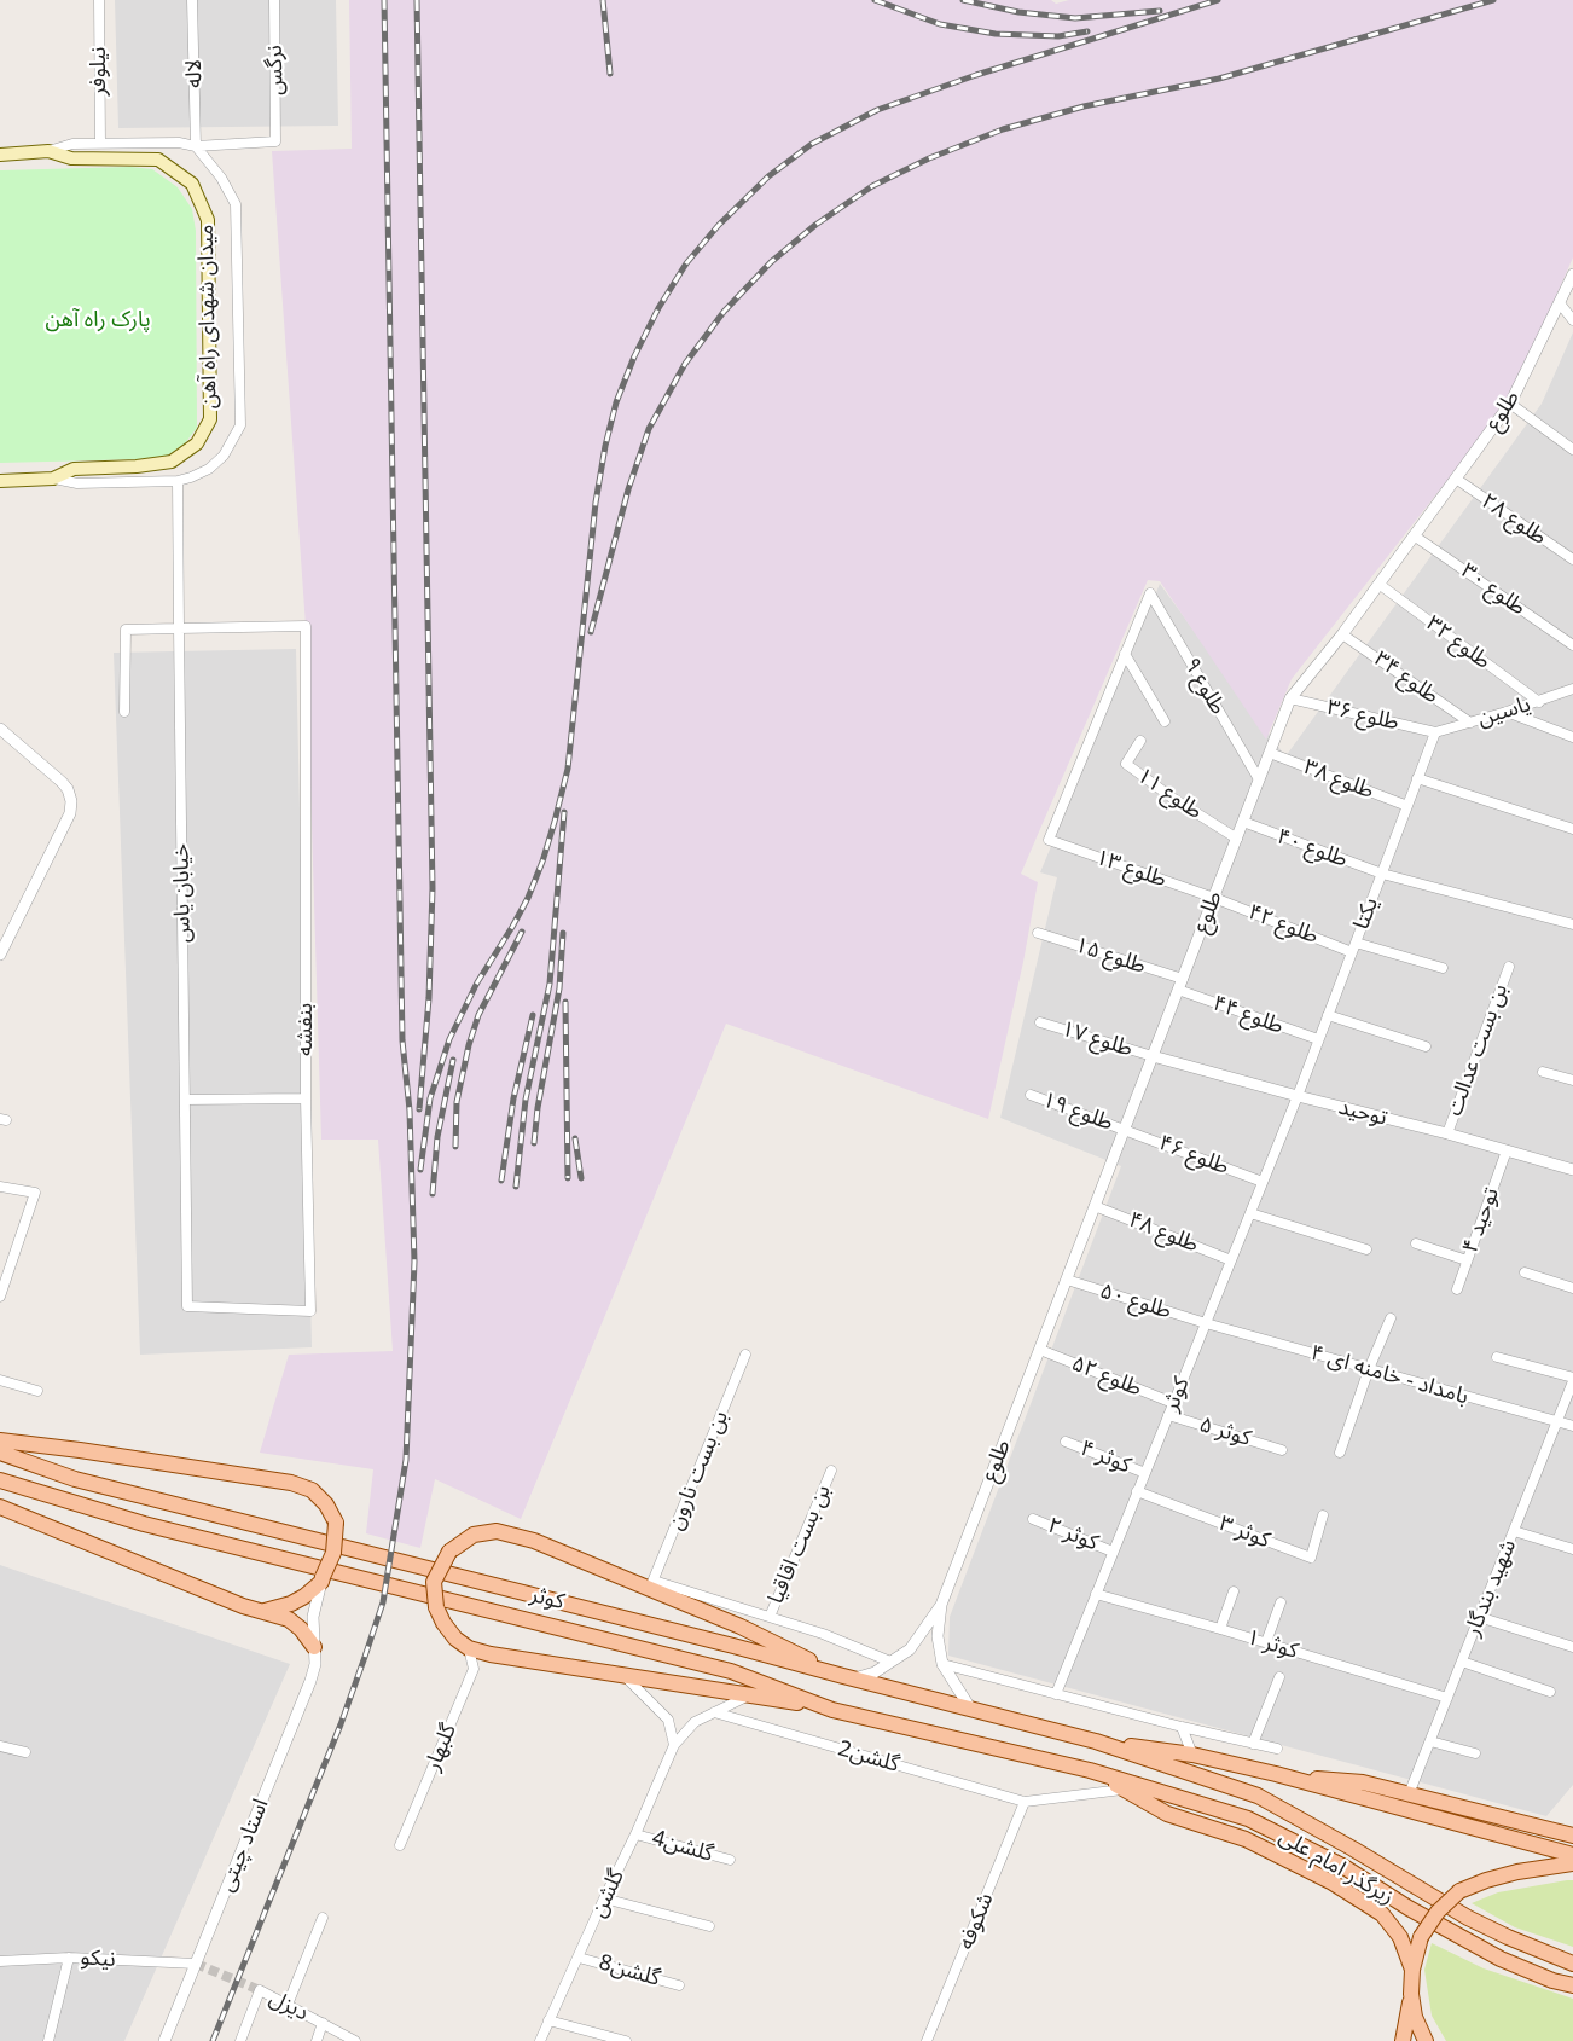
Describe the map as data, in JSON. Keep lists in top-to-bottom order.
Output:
{
  "streets": {
    "main road": ["میدان شهدای راه آهن", "کوثر", "زیرگذر امام علی"],
    "street": [
      "نرگس",
      "نیلوفر",
      "لاله",
      "طلوع",
      "طلوع ۲۸",
      "طلوع ۳۰",
      "طلوع ۳۲",
      "طلوع ۳۴",
      "طلوع ۹",
      "یاسین",
      "طلوع ۳۶",
      "طلوع ۳۸",
      "طلوع ۱۱",
      "طلوع ۴۰",
      "طلوع ۱۳",
      "خیابان یاس",
      "یکتا",
      "طلوع ۴۲",
      "طلوع ۱۵",
      "طلوع ۴۴",
      "بنفشه",
      "طلوع ۱۷",
      "بن بست عدالت",
      "طلوع ۱۹",
      "توحید",
      "طلوع ۴۶",
      "توحید ۴",
      "طلوع ۴۸",
      "طلوع ۵۰",
      "بامداد - خامنه ای ۴",
      "طلوع ۵۲",
      "کوثر ۵",
      "کوثر ۴",
      "بن بست نارون",
      "کوثر ۳",
      "کوثر ۲",
      "بن بست اقاقیا",
      "شهید بندگار",
      "کوثر ۱",
      "گلبهار",
      "گلشن2",
      "استاد چیتی",
      "گلشن4",
      "گلشن",
      "شکوفه",
      "نیکو",
      "گلشن8",
      "دیزل"
    ]
  },
  "crossings": [
    ["نرگس", "لاله"],
    ["طلوع", "طلوع ۲۸"],
    ["طلوع", "طلوع ۳۰"],
    ["طلوع", "طلوع ۳۲"],
    ["طلوع", "طلوع ۳۴"],
    ["طلوع", "طلوع ۹"],
    ["طلوع", "طلوع ۳۶"],
    ["طلوع", "طلوع ۳۸"],
    ["طلوع", "طلوع ۱۱"],
    ["طلوع", "طلوع ۴۰"],
    ["طلوع", "طلوع ۱۳"],
    ["طلوع", "طلوع ۴۲"],
    ["طلوع", "طلوع ۱۵"],
    ["طلوع", "طلوع ۴۴"],
    ["طلوع", "طلوع ۱۷"],
    ["طلوع", "طلوع ۱۹"],
    ["طلوع", "توحید"],
    ["طلوع", "طلوع ۴۶"],
    ["طلوع", "طلوع ۴۸"],
    ["طلوع", "طلوع ۵۰"],
    ["طلوع", "طلوع ۵۲"],
    ["طلوع ۳۲", "یاسین"],
    ["طلوع ۳۴", "یاسین"],
    ["طلوع ۹", "طلوع ۱۳"],
    ["یاسین", "طلوع ۳۶"],
    ["یاسین", "یکتا"],
    ["طلوع ۳۶", "یکتا"],
    ["طلوع ۳۸", "یکتا"],
    ["طلوع ۴۰", "یکتا"],
    ["طلوع ۱۳", "طلوع ۴۲"],
    ["خیابان یاس", "بنفشه"],
    ["یکتا", "طلوع ۴۲"],
    ["یکتا", "طلوع ۴۴"],
    ["یکتا", "توحید"],
    ["یکتا", "کوثر"],
    ["طلوع ۱۵", "طلوع ۴۴"],
    ["طلوع ۱۷", "توحید"],
    ["بن بست عدالت", "توحید"],
    ["طلوع ۱۹", "طلوع ۴۶"],
    ["توحید", "توحید ۴"],
    ["توحید", "کوثر"],
    ["طلوع ۴۶", "کوثر"],
    ["طلوع ۴۸", "کوثر"],
    ["طلوع ۵۰", "بامداد - خامنه ای ۴"],
    ["طلوع ۵۰", "کوثر"],
    ["بامداد - خامنه ای ۴", "کوثر"],
    ["بامداد - خامنه ای ۴", "شهید بندگار"],
    ["طلوع ۵۲", "کوثر"],
    ["کوثر", "کوثر ۵"],
    ["کوثر", "کوثر ۴"],
    ["کوثر", "کوثر ۳"],
    ["کوثر", "کوثر ۲"],
    ["کوثر", "کوثر ۱"],
    ["کوثر", "زیرگذر امام علی"],
    ["شهید بندگار", "کوثر ۱"],
    ["گلشن2", "شکوفه"],
    ["استاد چیتی", "نیکو"],
    ["گلشن4", "گلشن"],
    ["گلشن", "گلشن8"]
  ],
  "parks": ["پارک راه آهن"]
}
